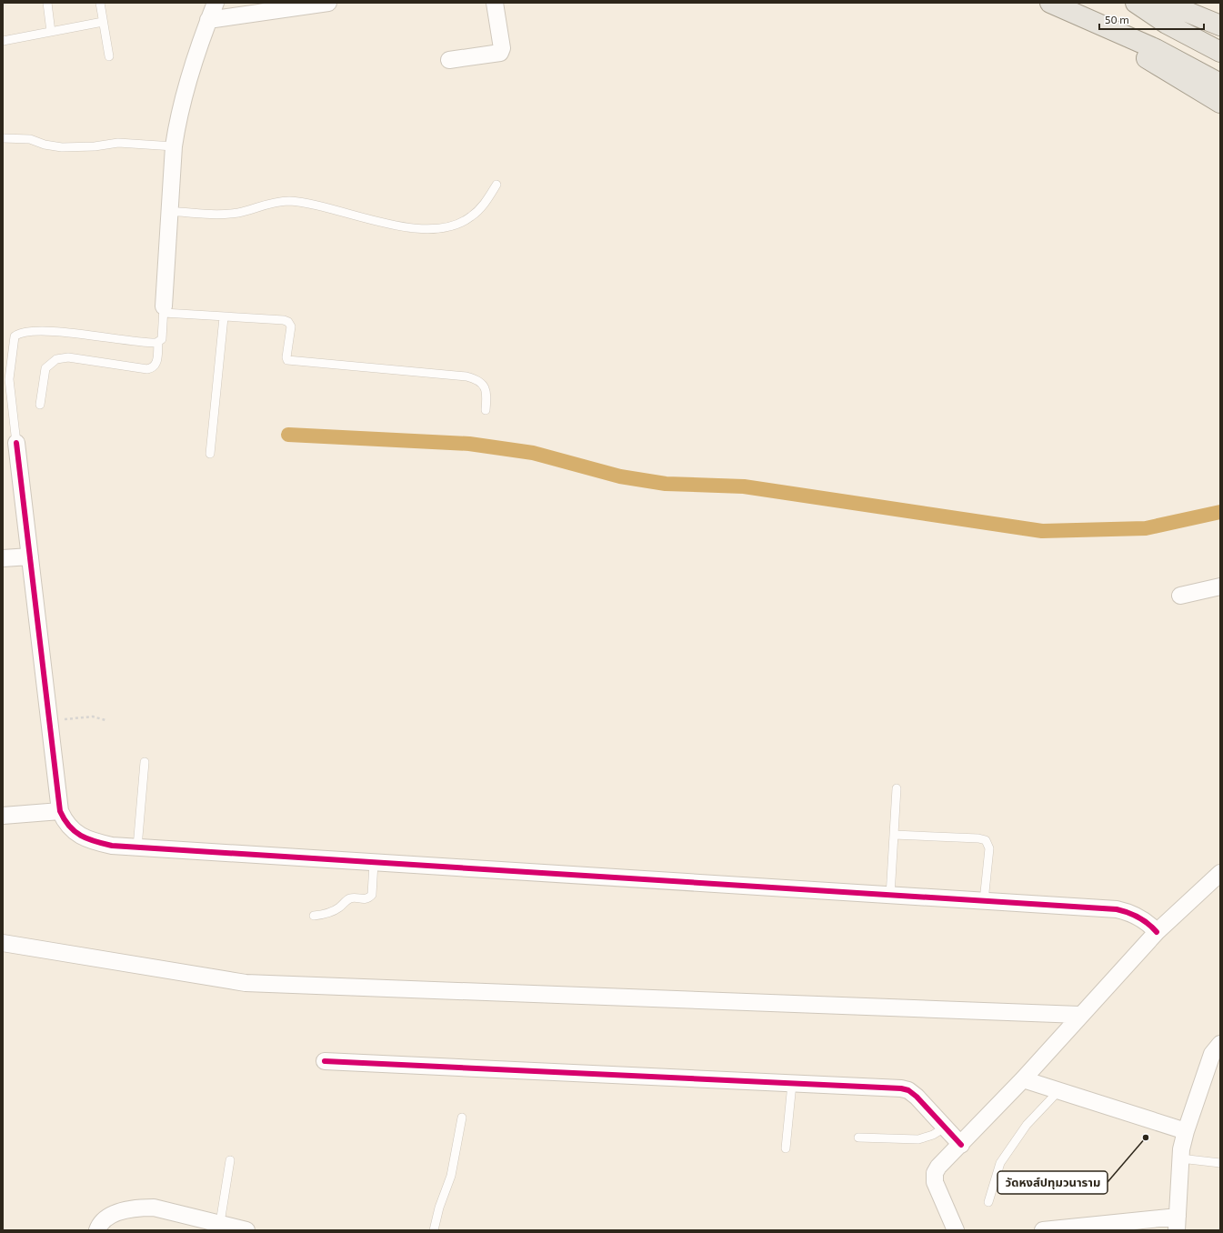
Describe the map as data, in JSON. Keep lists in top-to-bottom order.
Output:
{
  "places": ["วัดหงส์ปทุมวนาราม"],
  "scale_bar": "50 m"
}
